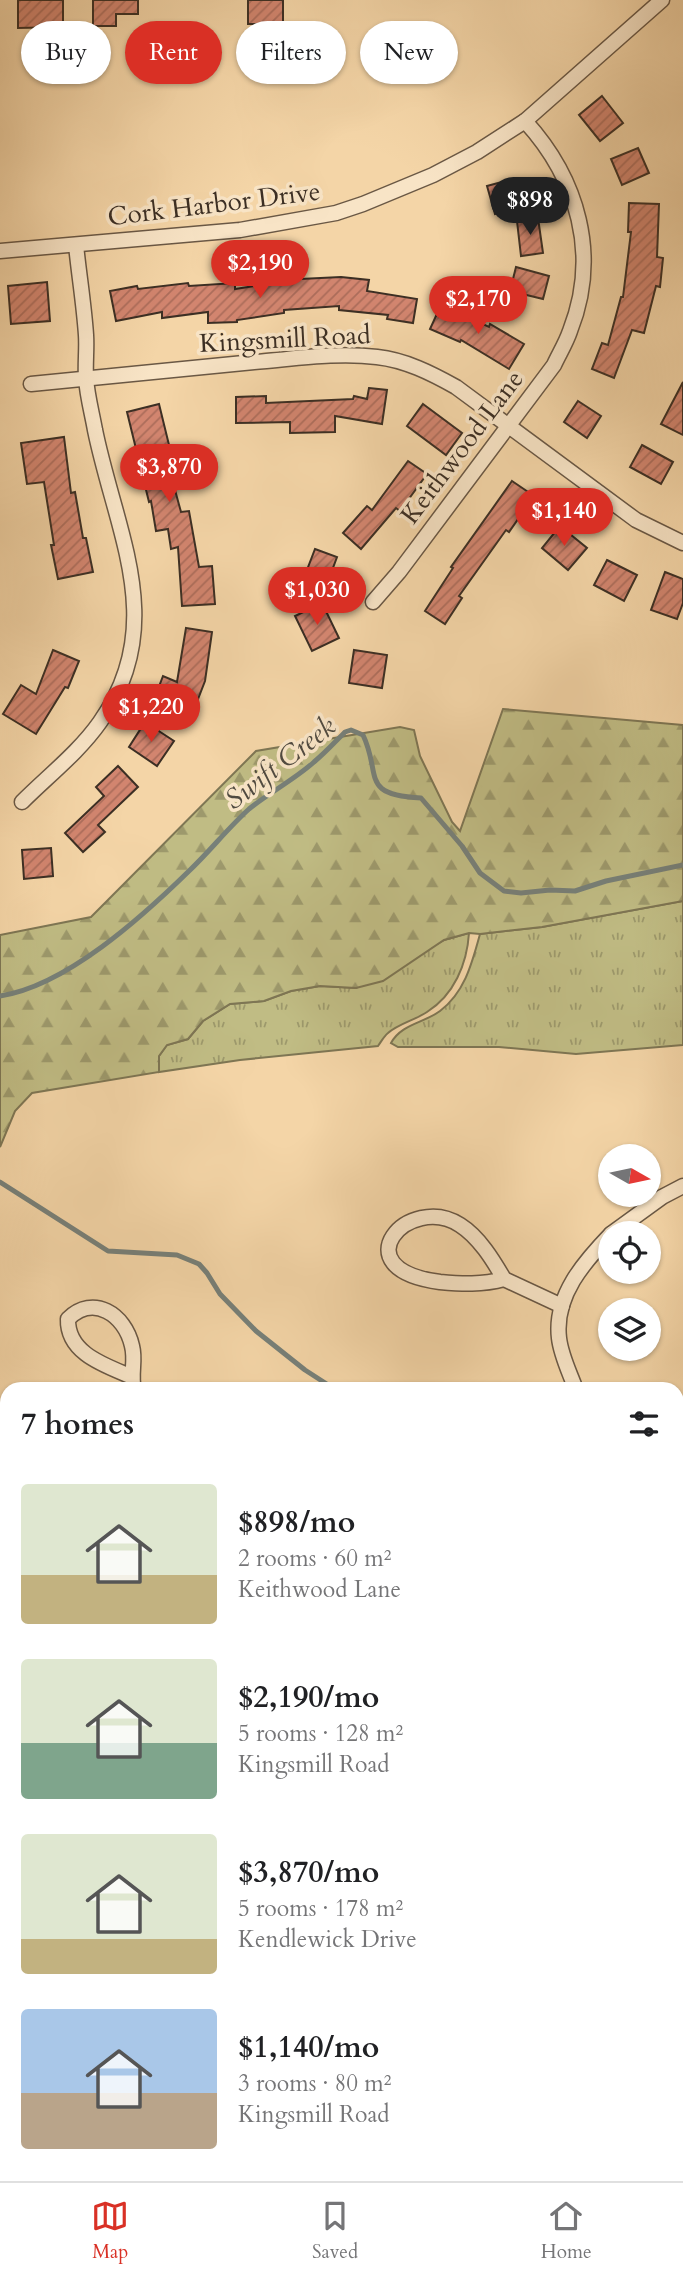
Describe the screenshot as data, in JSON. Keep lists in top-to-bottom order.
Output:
{
  "streets": {
    "street": ["Cork Harbor Drive", "Kingsmill Road", "Keithwood Lane"]
  },
  "crossings": [
    ["Cork Harbor Drive", "Keithwood Lane"],
    ["Kingsmill Road", "Keithwood Lane"]
  ],
  "water": ["Swift Creek"],
  "north": "right",
  "page": {
    "chip": [
      "Buy",
      "Rent",
      "Filters",
      "New"
    ],
    "price": [
      "$898",
      "$2,190",
      "$2,170",
      "$3,870",
      "$1,140",
      "$1,030",
      "$1,220"
    ],
    "heading": "7 homes",
    "list": [
      {
        "name": "$898/mo",
        "note": "2 rooms · 60 m² · Keithwood Lane"
      },
      {
        "name": "$2,190/mo",
        "note": "5 rooms · 128 m² · Kingsmill Road"
      },
      {
        "name": "$3,870/mo",
        "note": "5 rooms · 178 m² · Kendlewick Drive"
      },
      {
        "name": "$1,140/mo",
        "note": "3 rooms · 80 m² · Kingsmill Road"
      }
    ],
    "tabs": ["Map", "Saved", "Home"]
  }
}
